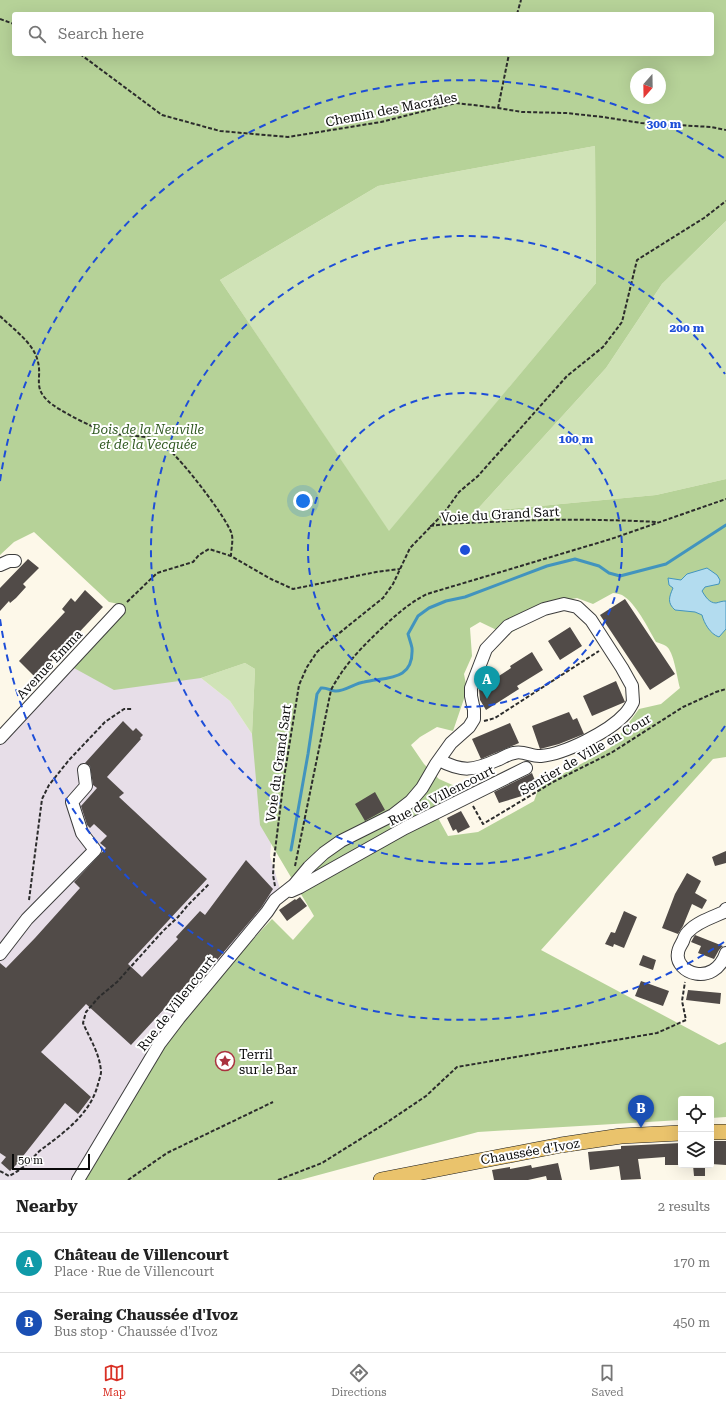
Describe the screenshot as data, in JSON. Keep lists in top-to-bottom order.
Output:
{
  "streets": {
    "main road": ["Chaussée d'Ivoz"],
    "street": ["Avenue Emma", "Rue de Villencourt"],
    "path": ["Chemin des Macrâles", "Voie du Grand Sart", "Sentier de Ville en Cour"]
  },
  "crossings": [
    ["Voie du Grand Sart", "Rue de Villencourt"],
    ["Sentier de Ville en Cour", "Rue de Villencourt"]
  ],
  "parks": ["Bois de la Neuville et de la Vecquée"],
  "places": {
    "place": ["Terril sur le Bar"]
  },
  "scale_bar": "50 m",
  "north": "bottom",
  "page": {
    "search": "Search here",
    "pins": ["A", "B"],
    "scale": "50 m",
    "heading": ["Nearby", "2 results"],
    "list": [
      {
        "mark": "A",
        "name": "Château de Villencourt",
        "note": "Place · Rue de Villencourt",
        "value": "170 m"
      },
      {
        "mark": "B",
        "name": "Seraing Chaussée d'Ivoz",
        "note": "Bus stop · Chaussée d'Ivoz",
        "value": "450 m"
      }
    ],
    "nav": ["Map", "Directions", "Saved"]
  },
  "rings": ["300 m", "200 m", "100 m"]
}
